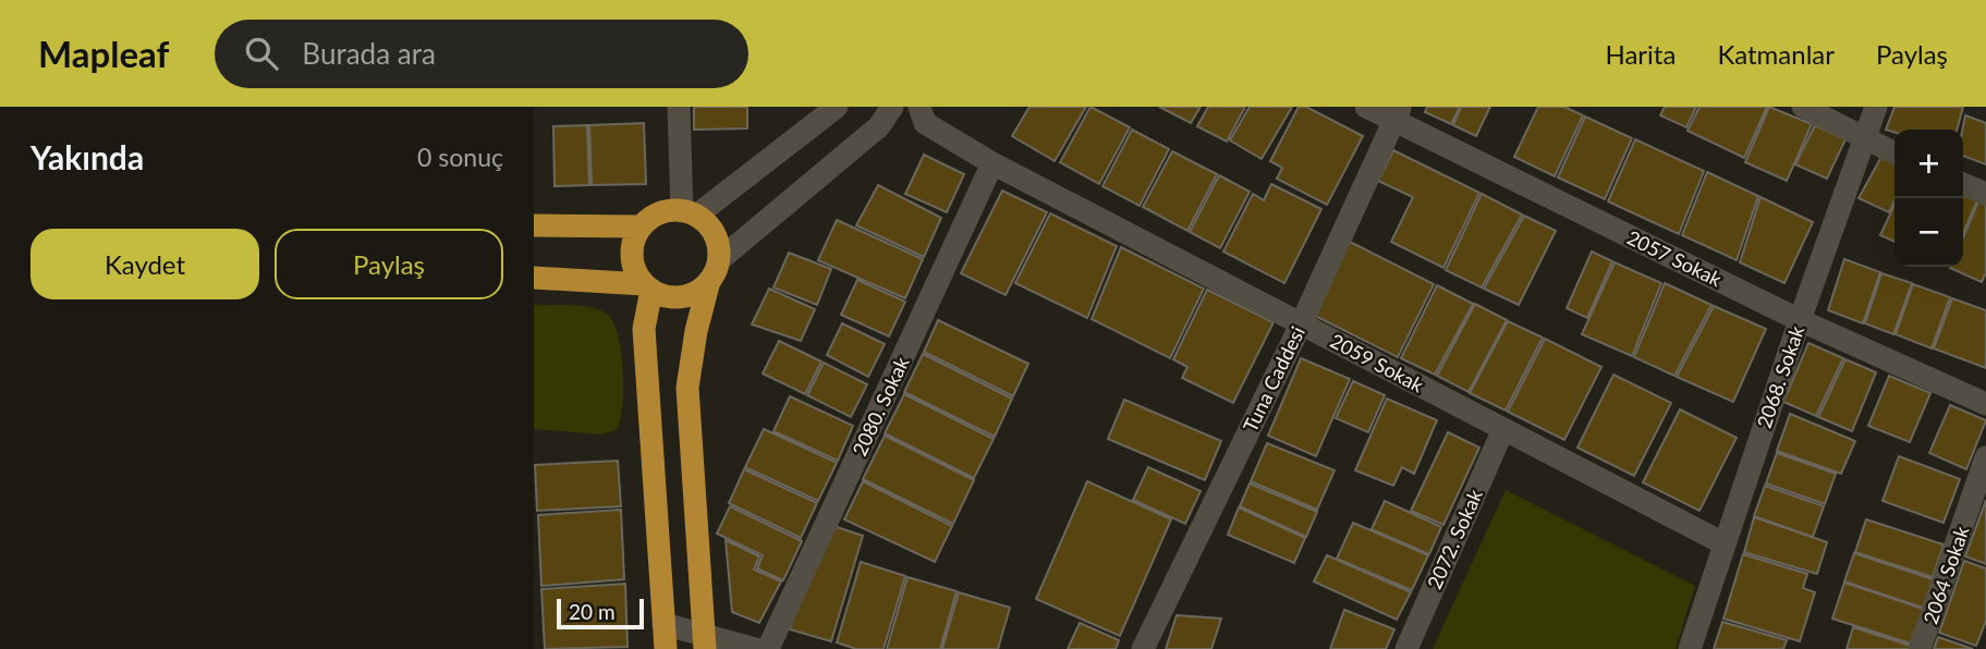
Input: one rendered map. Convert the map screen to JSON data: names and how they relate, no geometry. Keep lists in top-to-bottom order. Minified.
{"streets":{"street":["2057 Sokak","2059 Sokak","2068. Sokak","Tuna Caddesi","2080. Sokak","2072. Sokak","2064 Sokak"]},"crossings":[["2057 Sokak","2068. Sokak"],["2057 Sokak","Tuna Caddesi"],["2059 Sokak","2068. Sokak"],["2059 Sokak","Tuna Caddesi"],["2059 Sokak","2080. Sokak"],["2059 Sokak","2072. Sokak"]],"scale_bar":"20 m","page":{"header":"Mapleaf","search":"Burada ara","nav":["Harita","Katmanlar","Paylaş"],"heading":["Yakında","0 sonuç"],"map_buttons":["+","−"],"buttons":["Kaydet","Paylaş"],"scale":"20 m"}}
